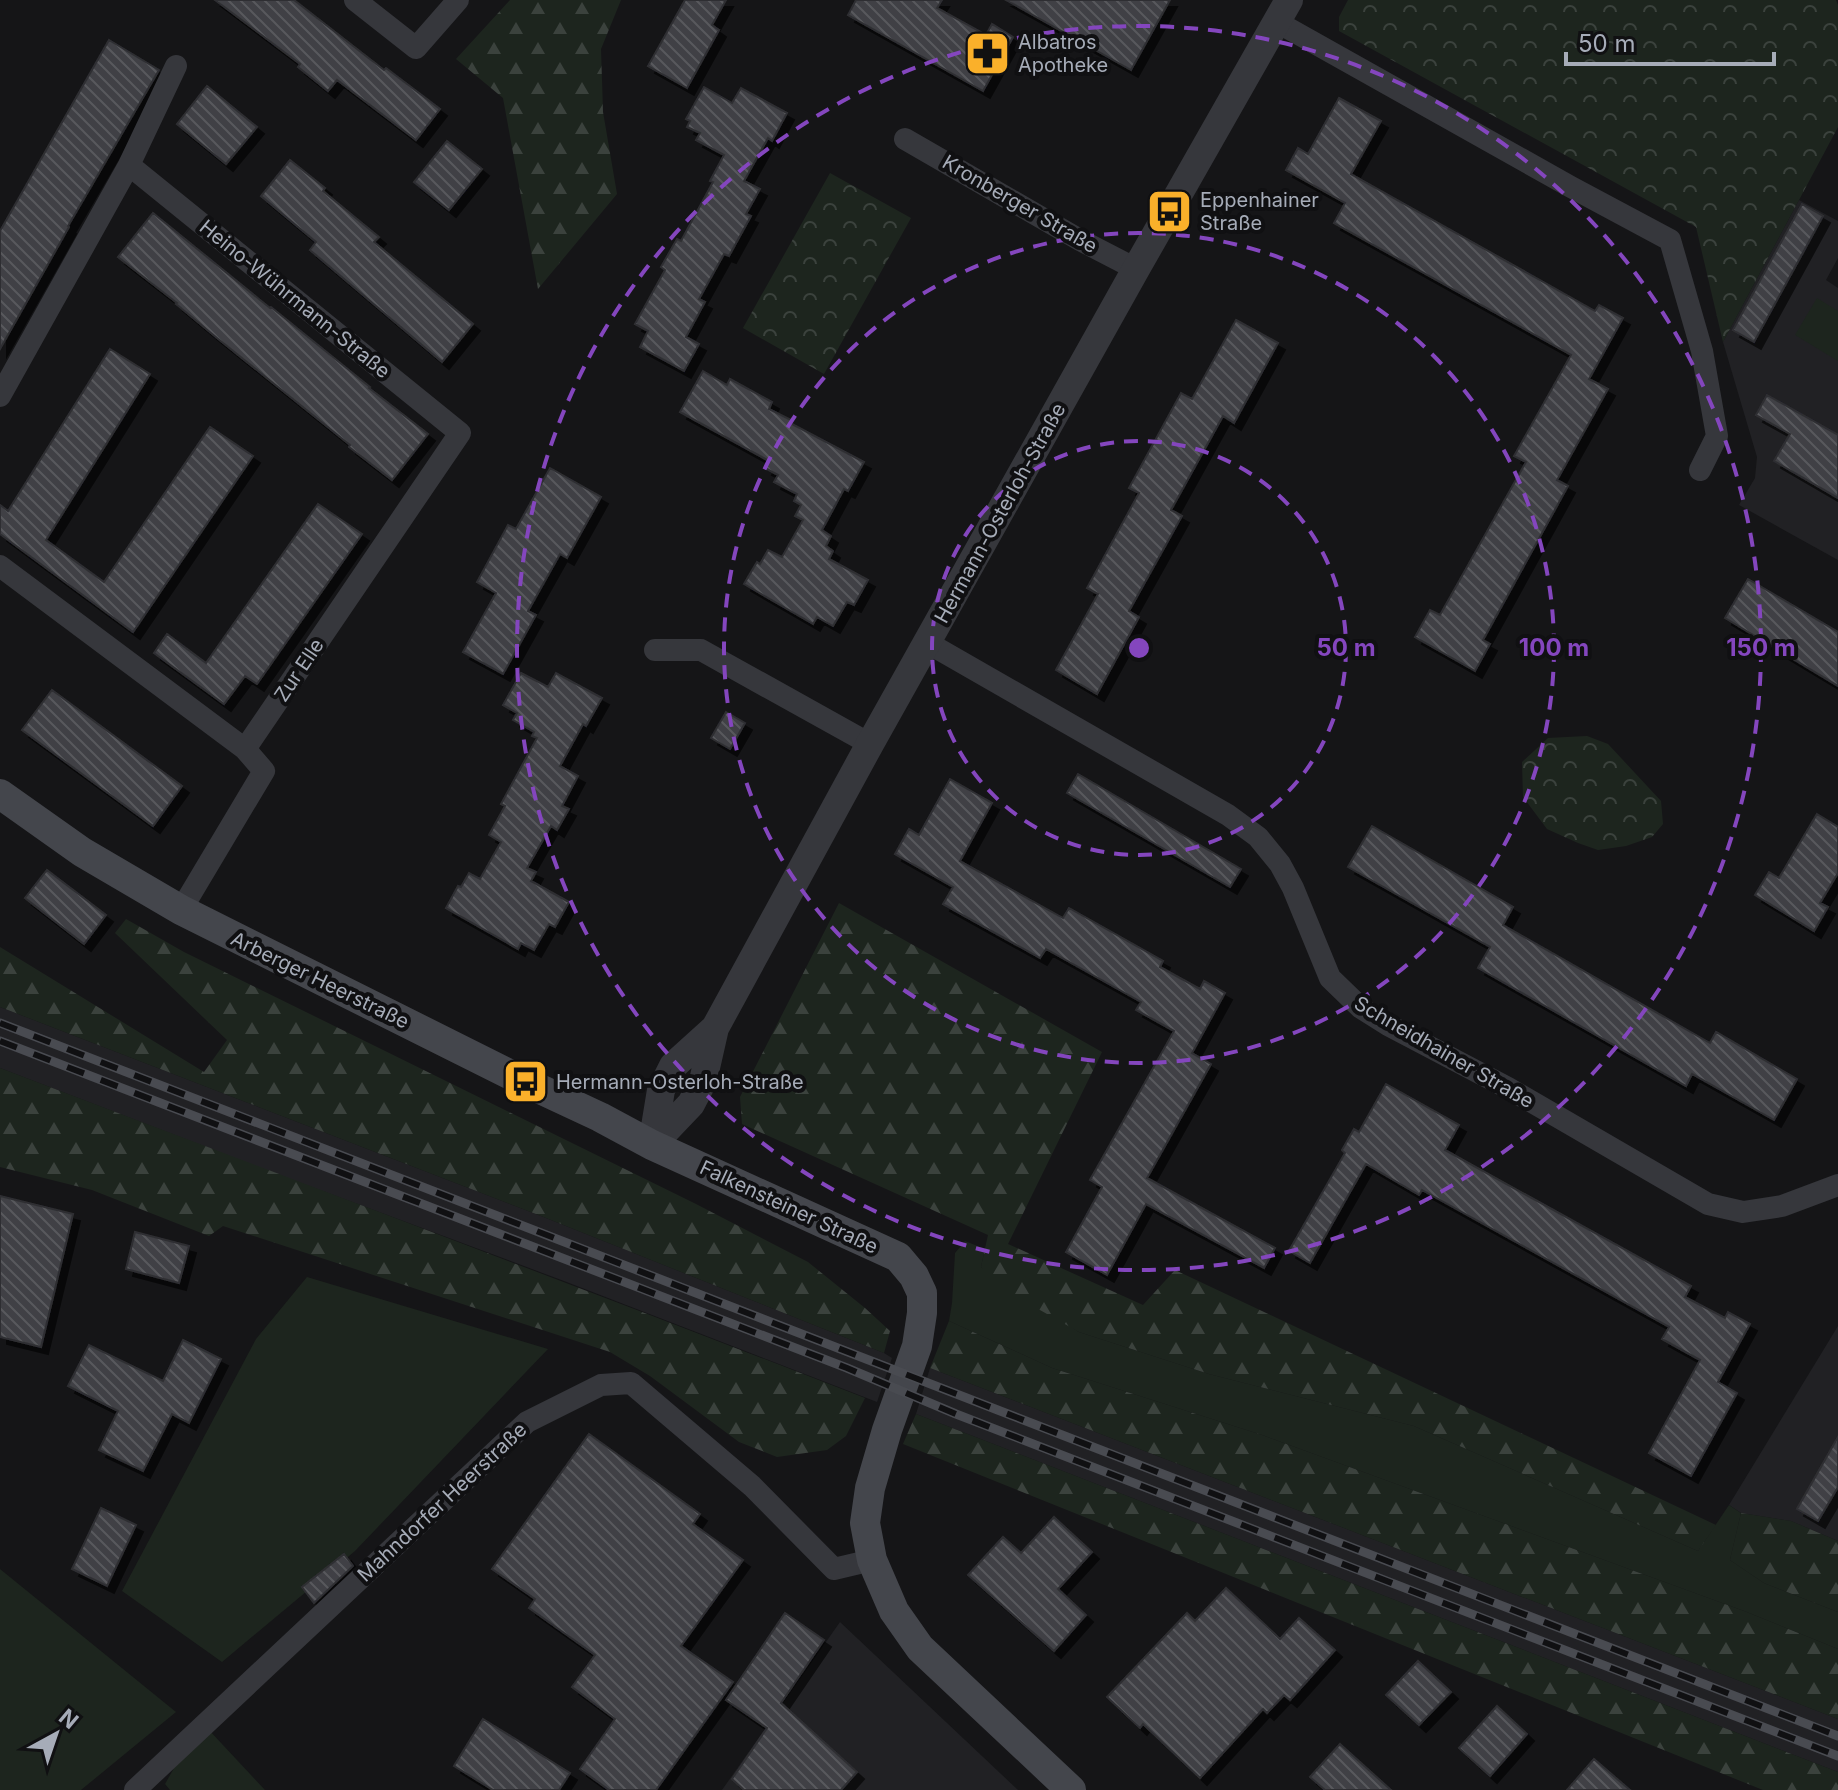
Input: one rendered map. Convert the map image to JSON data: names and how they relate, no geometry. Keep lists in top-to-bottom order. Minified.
{"streets":{"main road":["Arberger Heerstraße","Falkensteiner Straße"],"street":["Kronberger Straße","Heino-Wührmann-Straße","Hermann-Osterloh-Straße","Zur Elle","Schneidhainer Straße","Mahndorfer Heerstraße"]},"crossings":[["Kronberger Straße","Hermann-Osterloh-Straße"],["Heino-Wührmann-Straße","Zur Elle"],["Hermann-Osterloh-Straße","Arberger Heerstraße"],["Hermann-Osterloh-Straße","Schneidhainer Straße"],["Hermann-Osterloh-Straße","Falkensteiner Straße"],["Arberger Heerstraße","Falkensteiner Straße"],["Falkensteiner Straße","Mahndorfer Heerstraße"]],"places":{"pharmacy":["Albatros Apotheke"],"bus stop":["Eppenhainer Straße","Hermann-Osterloh-Straße"]},"scale_bar":"50 m","north":"top right","rings":["50 m","100 m","150 m"]}
